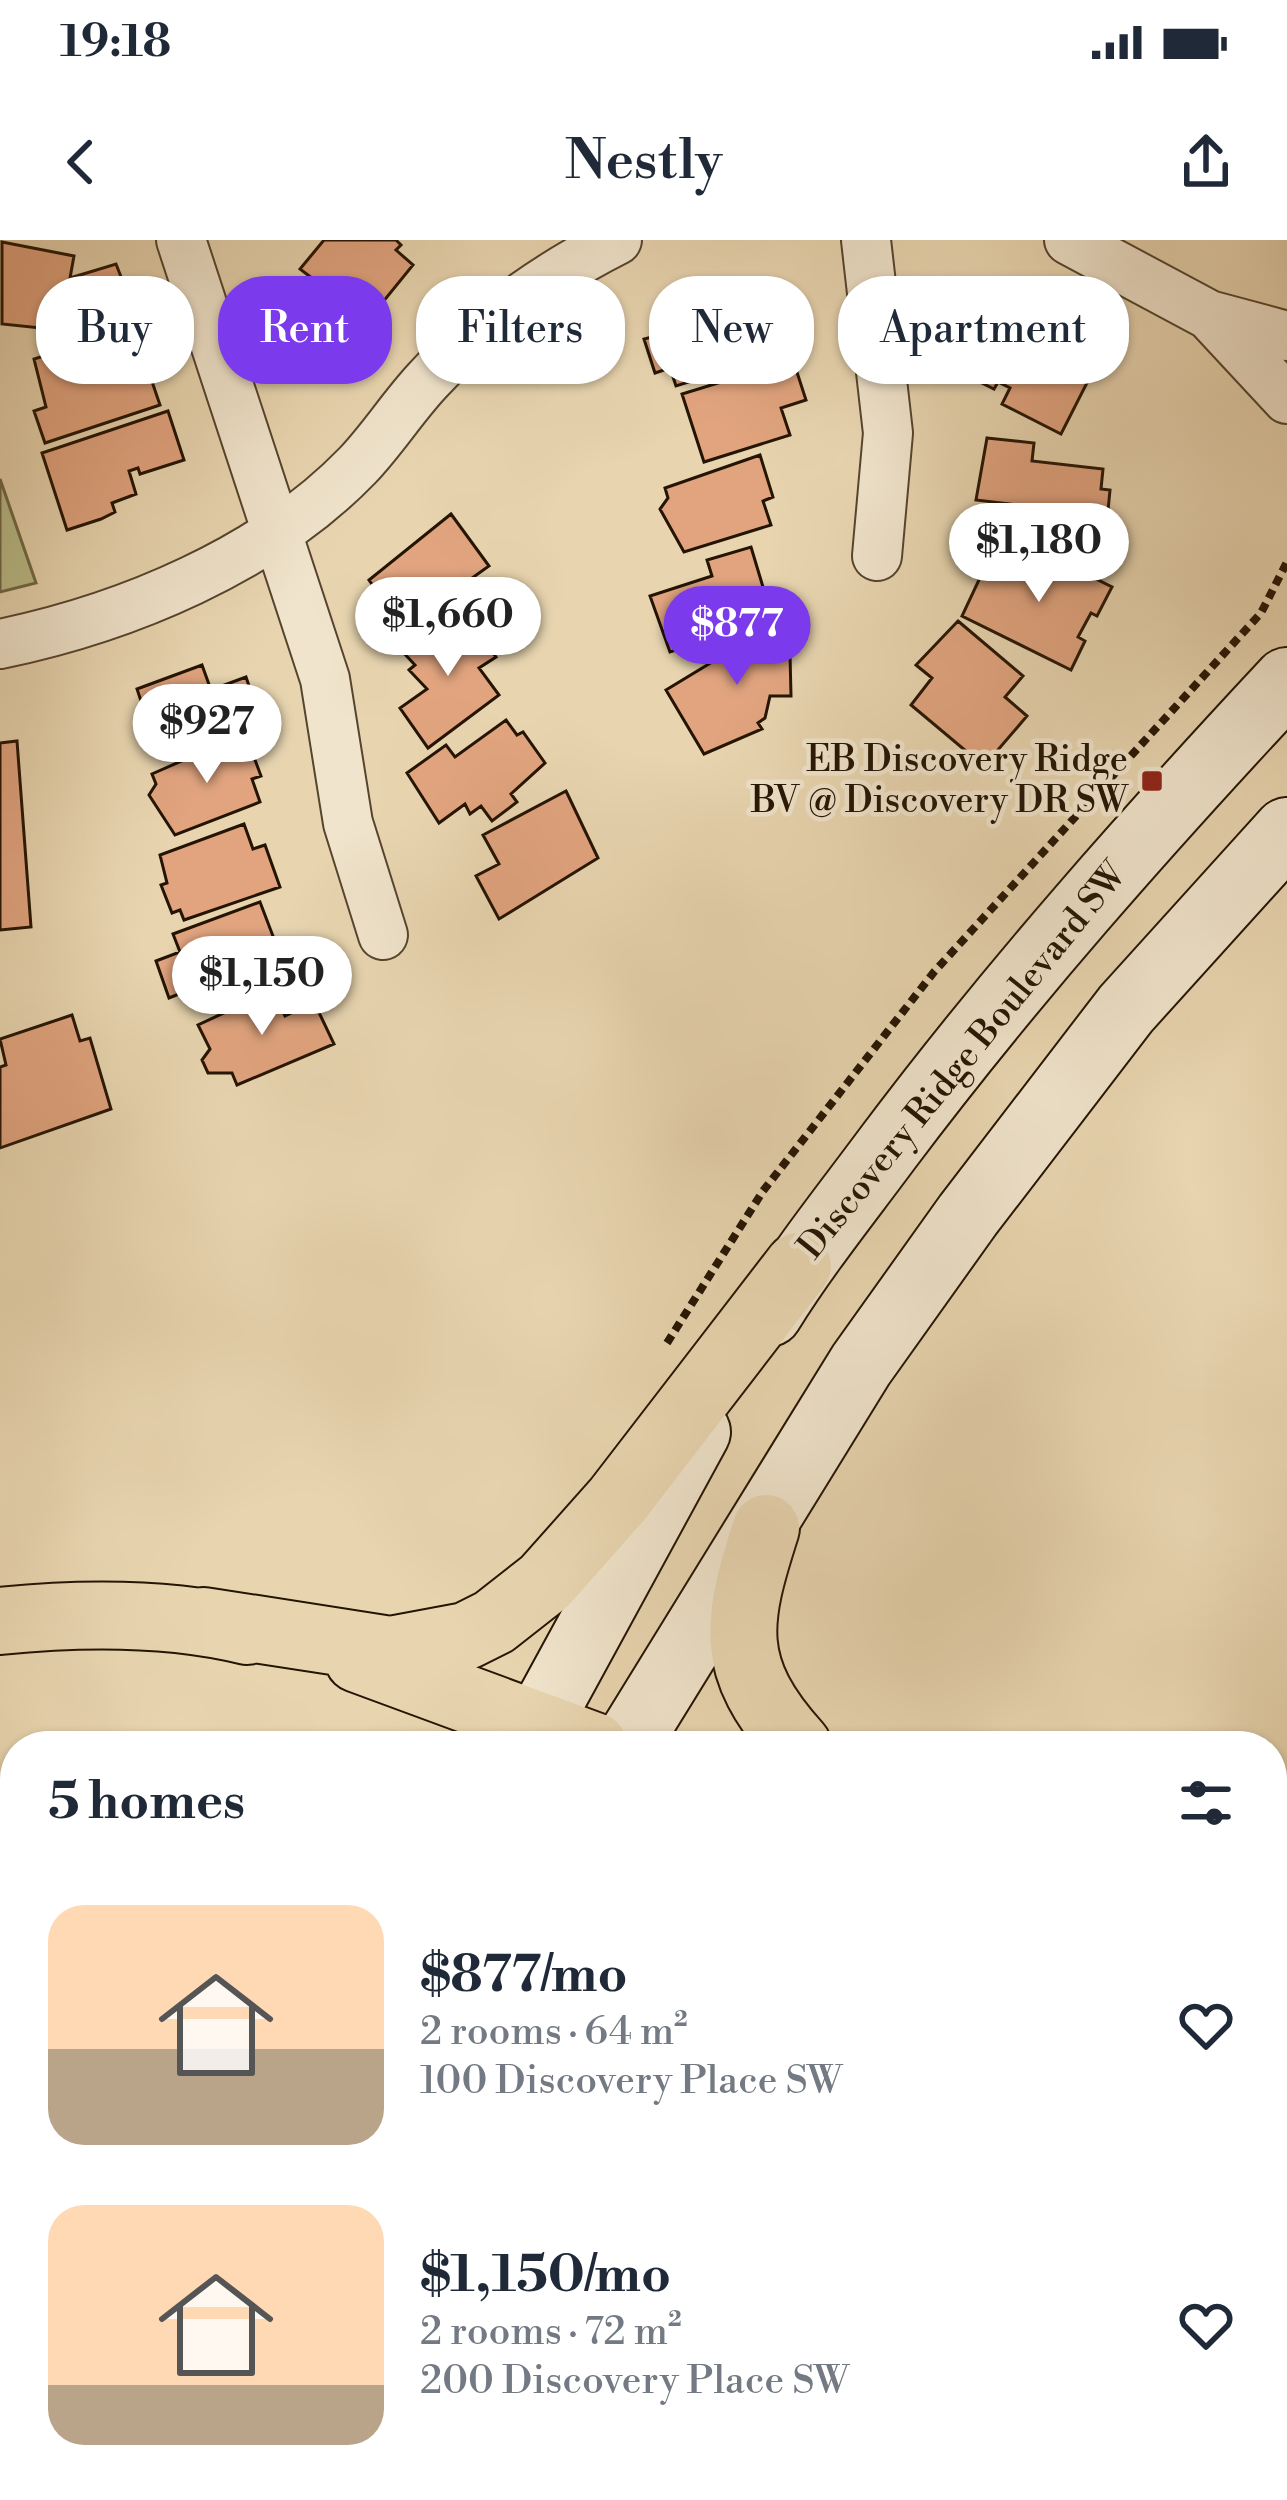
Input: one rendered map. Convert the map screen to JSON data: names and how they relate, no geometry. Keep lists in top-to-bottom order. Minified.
{"streets":{"street":["Discovery Ridge Boulevard SW"]},"places":{"transit":["EB Discovery Ridge BV @ Discovery DR SW"]},"page":{"status":"19:18","header":"Nestly","chip":["Buy","Rent","Filters","New","Apartment"],"price":["$1,180","$1,660","$877","$927","$1,150"],"heading":"5 homes","list":[{"name":"$877/mo","note":"2 rooms · 64 m² · 100 Discovery Place SW"},{"name":"$1,150/mo","note":"2 rooms · 72 m² · 200 Discovery Place SW"}]}}
